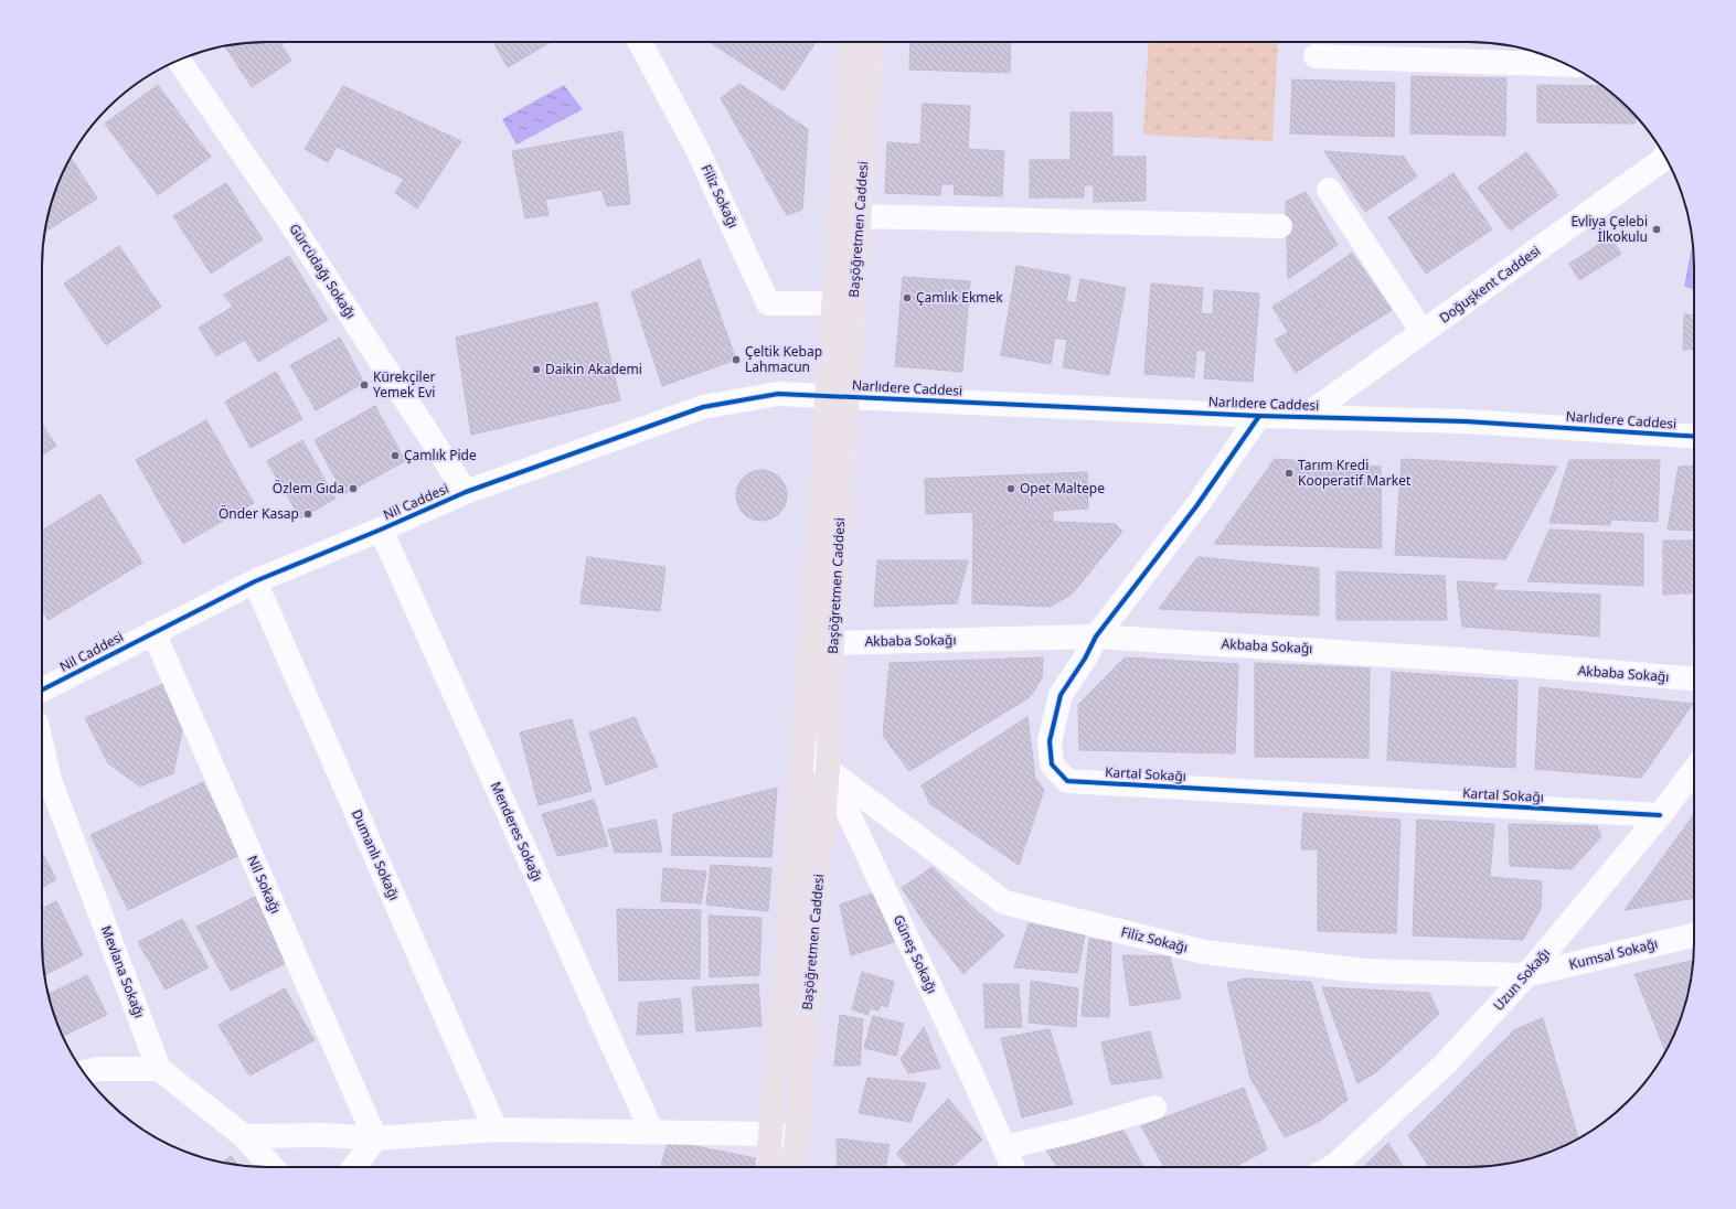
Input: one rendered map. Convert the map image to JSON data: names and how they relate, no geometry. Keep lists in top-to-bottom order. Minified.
{"streets":{"main road":["Başöğretmen Caddesi"],"street":["Filiz Sokağı","Gürcüdağı Sokağı","Doğuşkent Caddesi","Narlıdere Caddesi","Nil Caddesi","Akbaba Sokağı","Kartal Sokağı","Menderes Sokağı","Dumanlı Sokağı","Nil Sokağı","Güneş Sokağı","Kumsal Sokağı","Mevlana Sokağı","Uzun Sokağı"]},"crossings":[["Filiz Sokağı","Başöğretmen Caddesi"],["Filiz Sokağı","Güneş Sokağı"],["Filiz Sokağı","Kumsal Sokağı"],["Filiz Sokağı","Uzun Sokağı"],["Başöğretmen Caddesi","Narlıdere Caddesi"],["Başöğretmen Caddesi","Nil Caddesi"],["Başöğretmen Caddesi","Akbaba Sokağı"],["Başöğretmen Caddesi","Güneş Sokağı"],["Gürcüdağı Sokağı","Nil Caddesi"],["Doğuşkent Caddesi","Narlıdere Caddesi"],["Narlıdere Caddesi","Nil Caddesi"],["Narlıdere Caddesi","Kartal Sokağı"],["Nil Caddesi","Menderes Sokağı"],["Nil Caddesi","Dumanlı Sokağı"],["Nil Caddesi","Nil Sokağı"],["Akbaba Sokağı","Kartal Sokağı"],["Kartal Sokağı","Uzun Sokağı"],["Kumsal Sokağı","Uzun Sokağı"]],"places":["Evliya Çelebi İlkokulu","Çamlık Ekmek","Çeltik Kebap Lahmacun","Daikin Akademi","Kürekçiler Yemek Evi","Çamlık Pide","Tarım Kredi Kooperatif Market","Özlem Gıda","Opet Maltepe","Önder Kasap"]}
